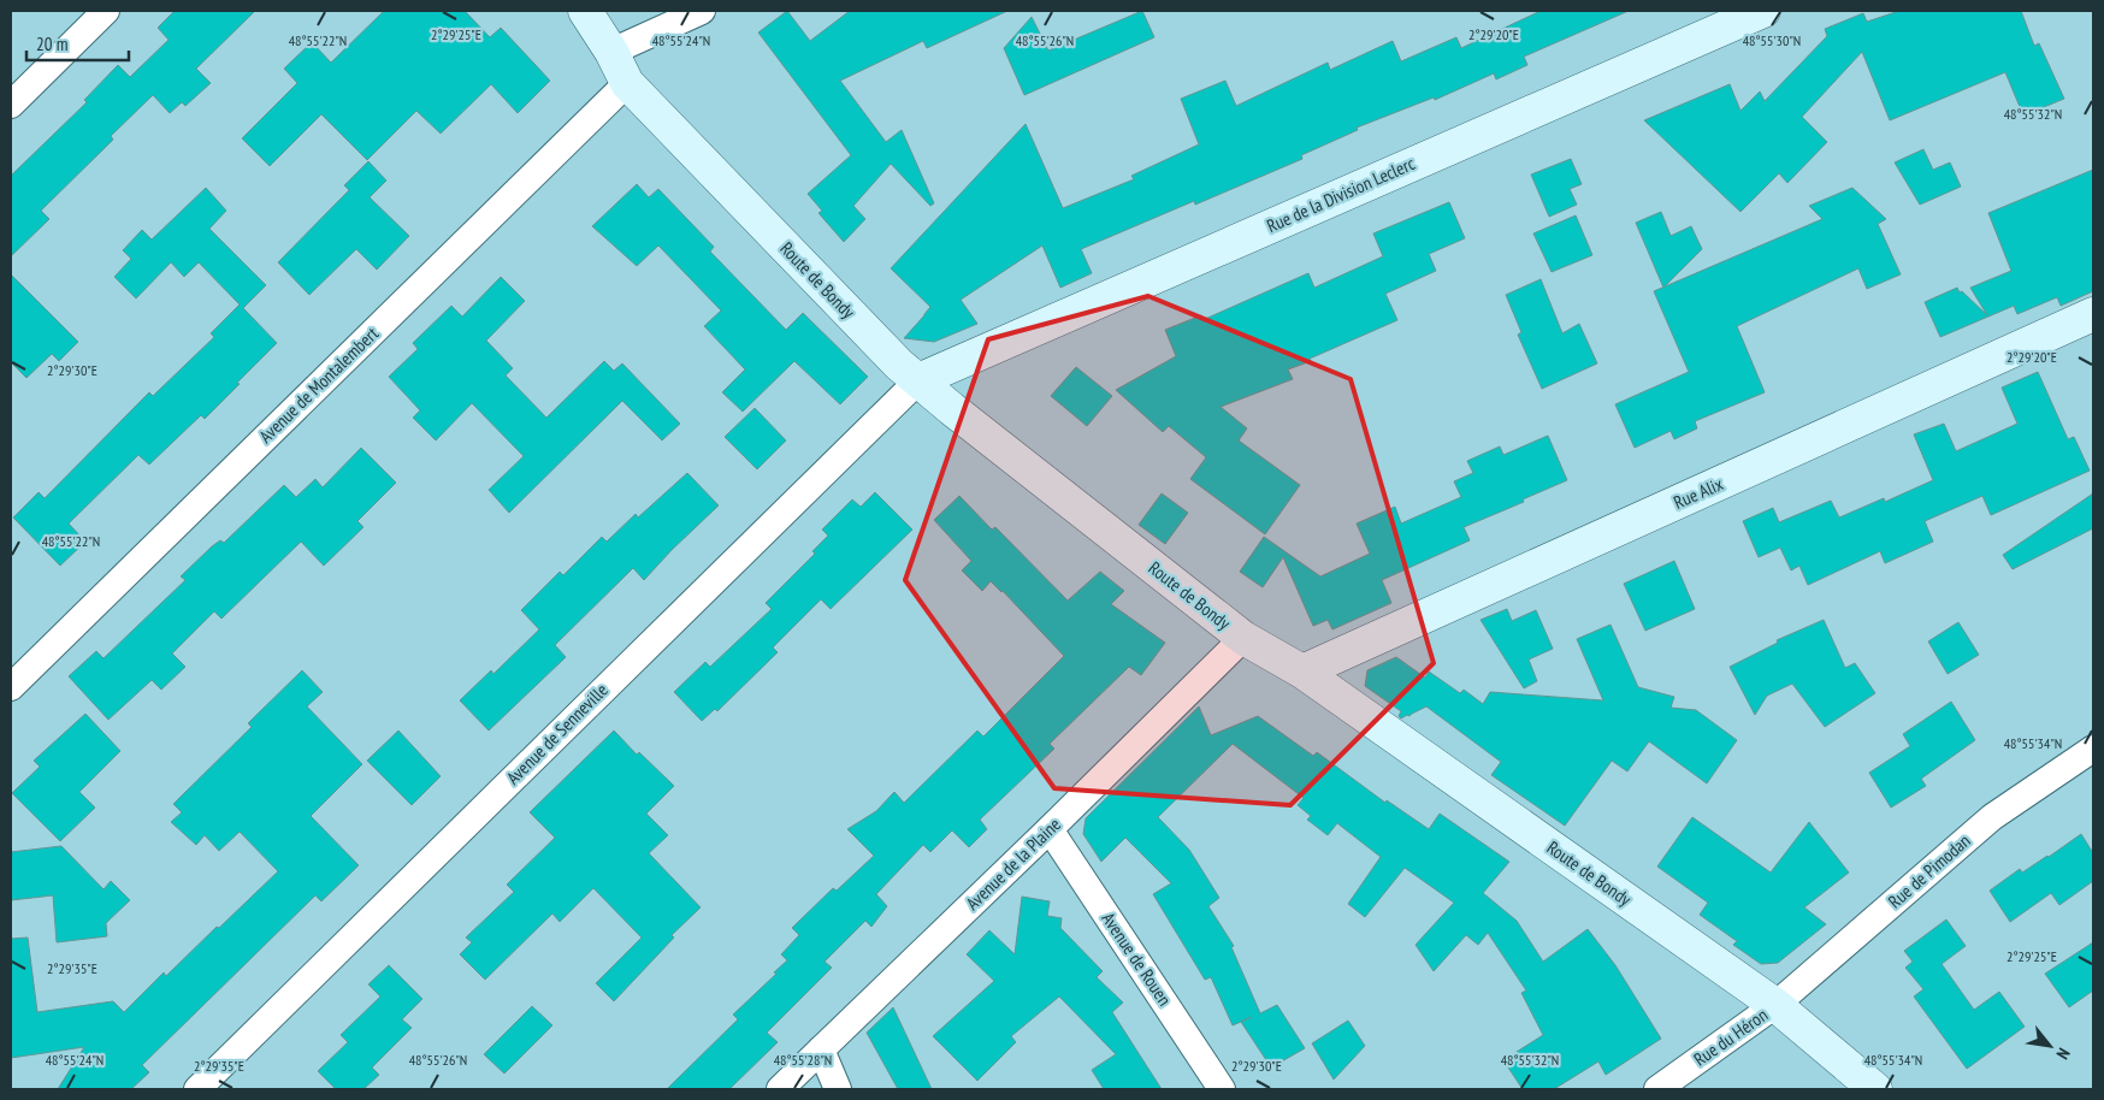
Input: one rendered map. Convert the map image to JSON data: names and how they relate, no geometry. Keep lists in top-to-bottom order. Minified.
{"streets":{"street":["Rue de la Division Leclerc","Route de Bondy","Avenue de Montalembert","Rue Alix","Avenue de Senneville","Avenue de la Plaine","Rue de Pimodan","Avenue de Rouen","Rue du Héron"]},"crossings":[["Rue de la Division Leclerc","Route de Bondy"],["Rue de la Division Leclerc","Avenue de Senneville"],["Route de Bondy","Avenue de Montalembert"],["Route de Bondy","Rue Alix"],["Route de Bondy","Avenue de Senneville"],["Route de Bondy","Avenue de la Plaine"],["Route de Bondy","Rue de Pimodan"],["Route de Bondy","Rue du Héron"],["Avenue de la Plaine","Avenue de Rouen"],["Rue de Pimodan","Rue du Héron"]],"scale_bar":"20 m","north":"bottom right","coordinates":["2°29'25\"E","2°29'20\"E","48°55'22\"N","48°55'24\"N","48°55'26\"N","48°55'30\"N","48°55'32\"N","2°29'30\"E","48°55'34\"N","2°29'35\"E","48°55'28\"N"]}
